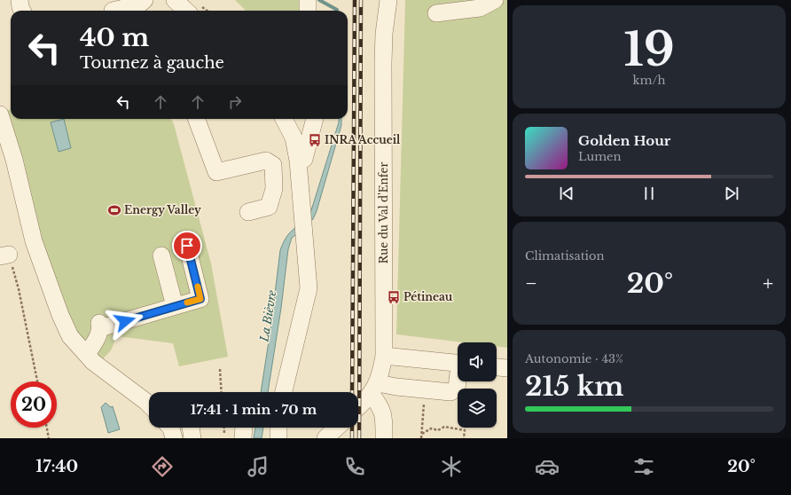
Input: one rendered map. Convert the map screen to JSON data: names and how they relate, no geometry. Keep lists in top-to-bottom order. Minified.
{"streets":{"street":["Rue du Val d'Enfer"]},"water":["La Bièvre"],"places":{"bus stop":["INRA Accueil","Pétineau"],"sports":["Energy Valley"]},"page":{"tile":[["19","km/h"],"Climatisation",["Autonomie · 43%","215 km"]],"turn":["40 m","Tournez à gauche"],"song":["Golden Hour","Lumen"],"heat":["−","20°","+"],"limit":"20","trip":"17:41 · 1 min · 70 m","tabs":["17:40","20°"]}}
